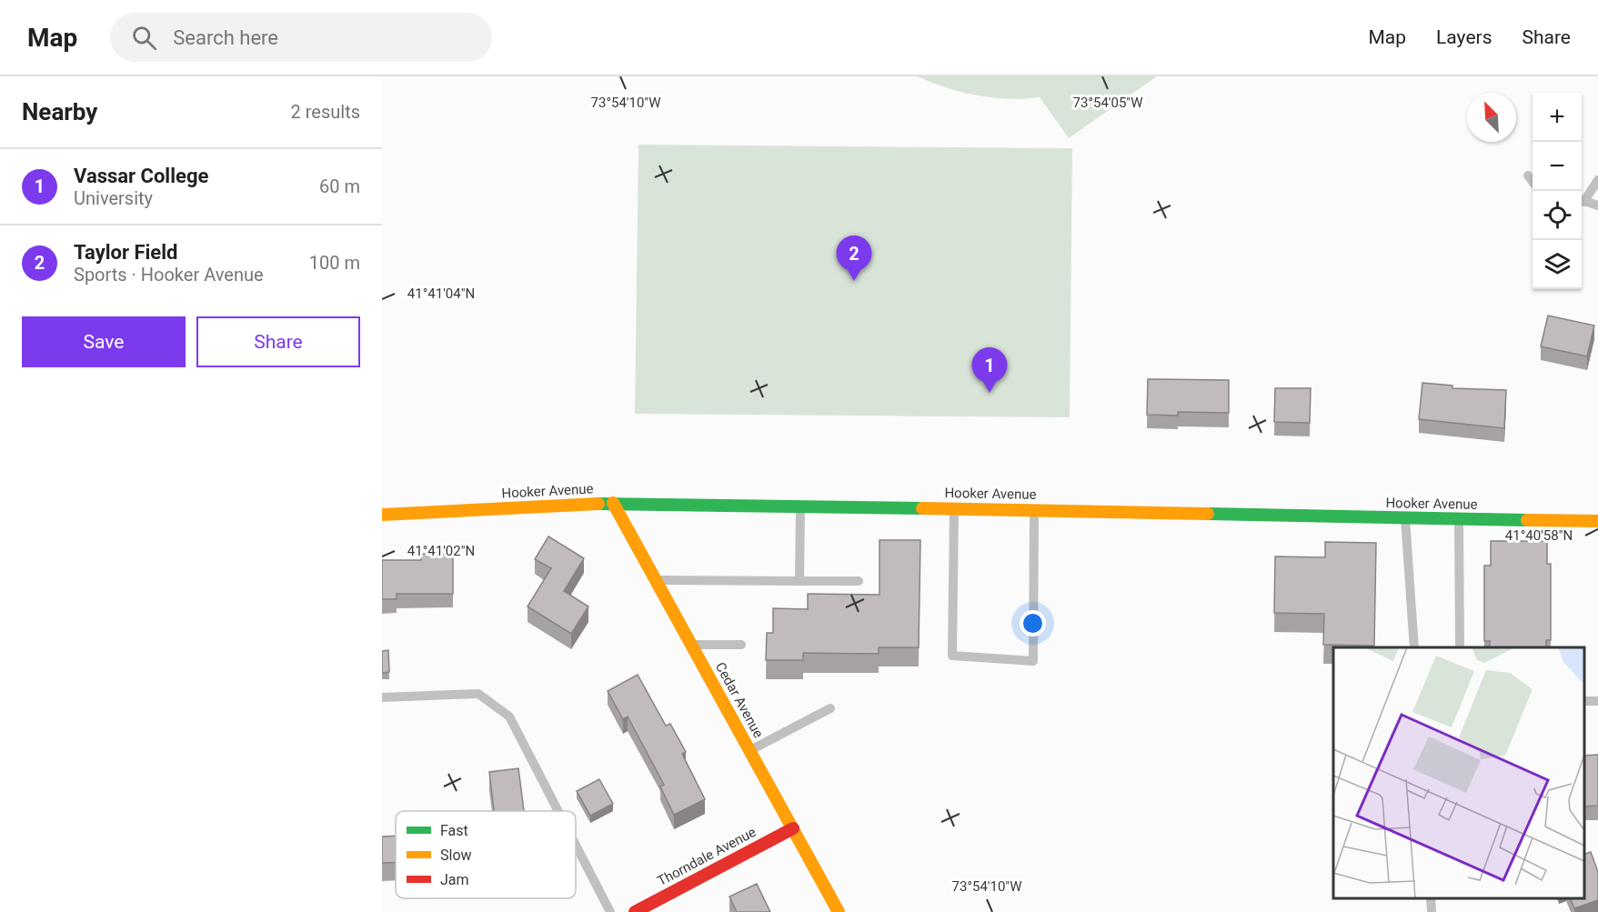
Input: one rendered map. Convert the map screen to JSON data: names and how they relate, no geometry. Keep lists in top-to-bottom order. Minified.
{"streets":{"street":["Hooker Avenue","Cedar Avenue","Thorndale Avenue"]},"crossings":[["Hooker Avenue","Cedar Avenue"],["Cedar Avenue","Thorndale Avenue"]],"legend":["Fast","Slow","Jam"],"north":"top left","page":{"header":"Map","search":"Search here","nav":["Map","Layers","Share"],"heading":["Nearby","2 results"],"map_buttons":["+","−"],"list":[{"mark":"1","name":"Vassar College","note":"University","value":"60 m"},{"mark":"2","name":"Taylor Field","note":"Sports · Hooker Avenue","value":"100 m"}],"pins":["2","1"],"buttons":["Save","Share"]},"coordinates":["73°54'10\"W","73°54'05\"W","41°41'04\"N","41°40'58\"N","41°41'02\"N"]}
